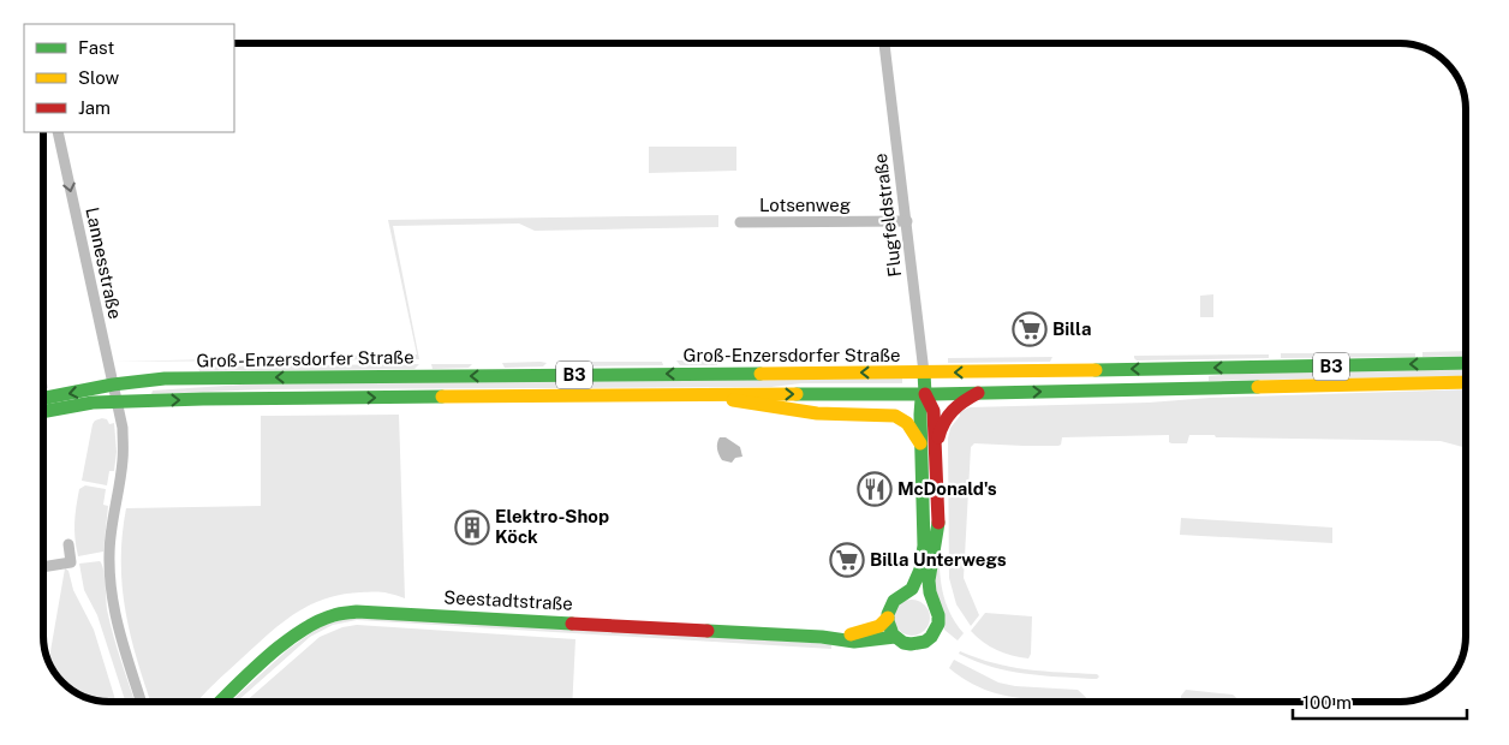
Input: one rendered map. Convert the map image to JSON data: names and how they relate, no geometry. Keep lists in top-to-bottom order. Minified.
{"streets":{"main road":["Flugfeldstraße","Groß-Enzersdorfer Straße","B3","Seestadtstraße"],"street":["Lotsenweg","Lannesstraße"]},"crossings":[["Lotsenweg","Flugfeldstraße"],["Flugfeldstraße","Groß-Enzersdorfer Straße"],["Flugfeldstraße","B3"],["Flugfeldstraße","Seestadtstraße"],["Lannesstraße","Groß-Enzersdorfer Straße"],["Lannesstraße","B3"],["Groß-Enzersdorfer Straße","B3"],["B3","Seestadtstraße"]],"one_way":["Lannesstraße"],"places":{"supermarket":["Billa","Billa Unterwegs"],"restaurant":["McDonald's"],"building":["Elektro-Shop Köck"]},"legend":["Fast","Slow","Jam"],"scale_bar":"100 m"}
